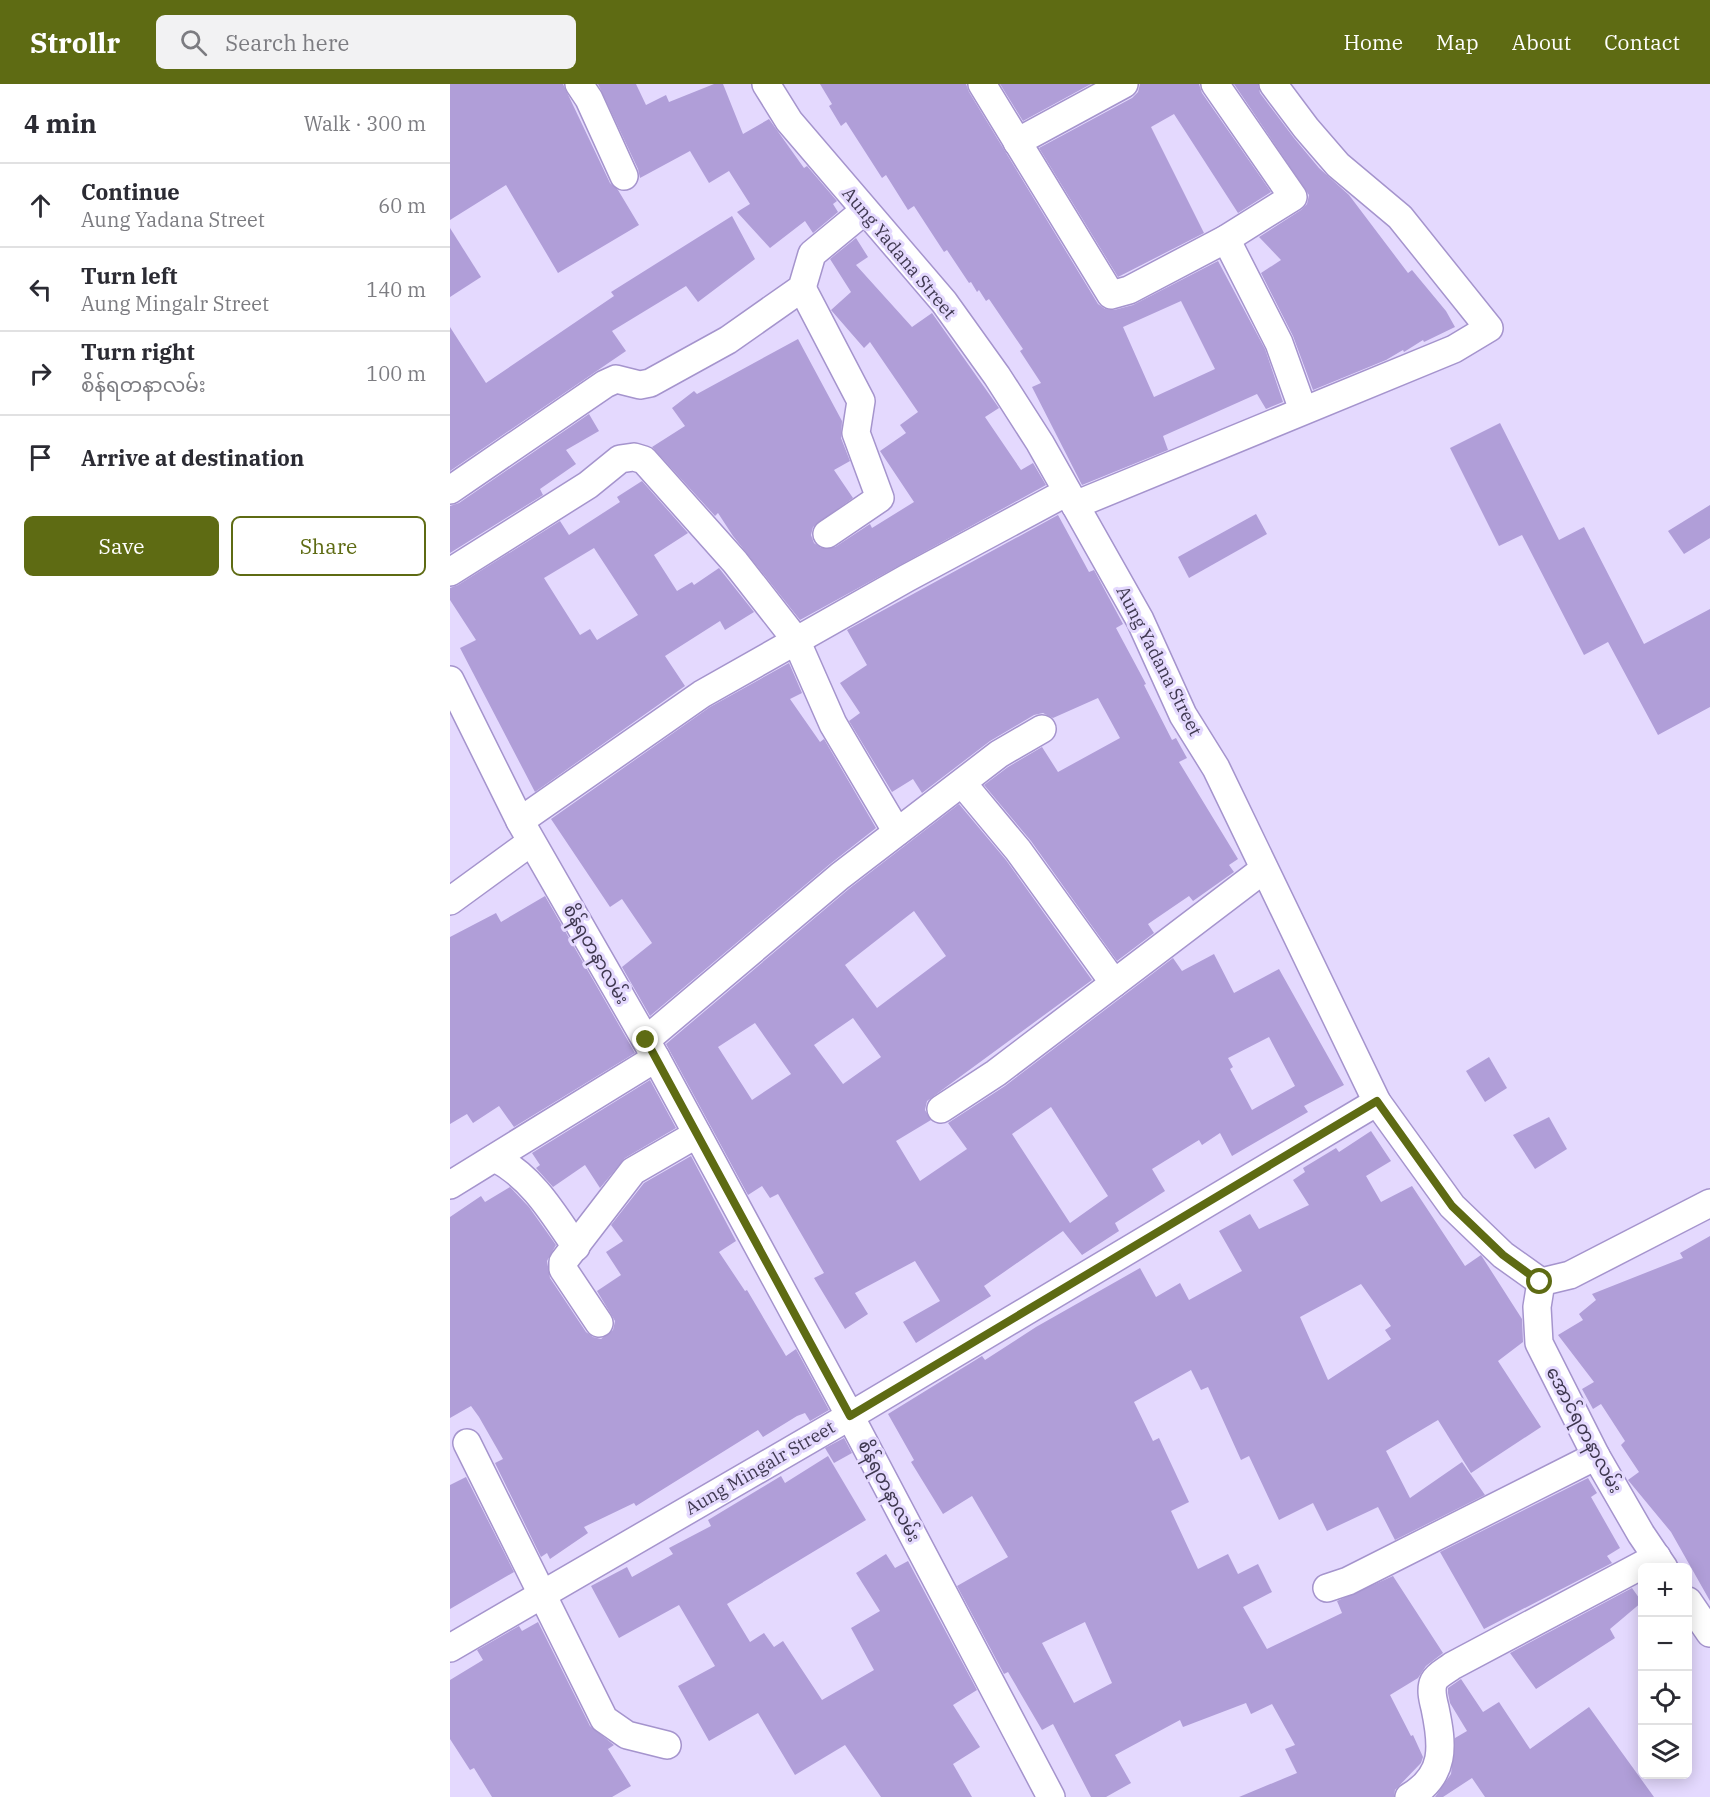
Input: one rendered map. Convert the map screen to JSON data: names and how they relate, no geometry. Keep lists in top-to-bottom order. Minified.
{"streets":{"street":["Aung Yadana Street","စိန်ရတနာလမ်း","အောင်ရတနာလမ်း","Aung Mingalr Street"]},"crossings":[["Aung Yadana Street","အောင်ရတနာလမ်း"],["Aung Yadana Street","Aung Mingalr Street"],["စိန်ရတနာလမ်း","Aung Mingalr Street"]],"page":{"header":"Strollr","search":"Search here","nav":["Home","Map","About","Contact"],"heading":["4 min","Walk · 300 m"],"list":[["Continue","Aung Yadana Street","60 m"],["Turn left","Aung Mingalr Street","140 m"],["Turn right","စိန်ရတနာလမ်း","100 m"],"Arrive at destination"],"buttons":["Save","Share"],"map_buttons":["+","−"]}}
